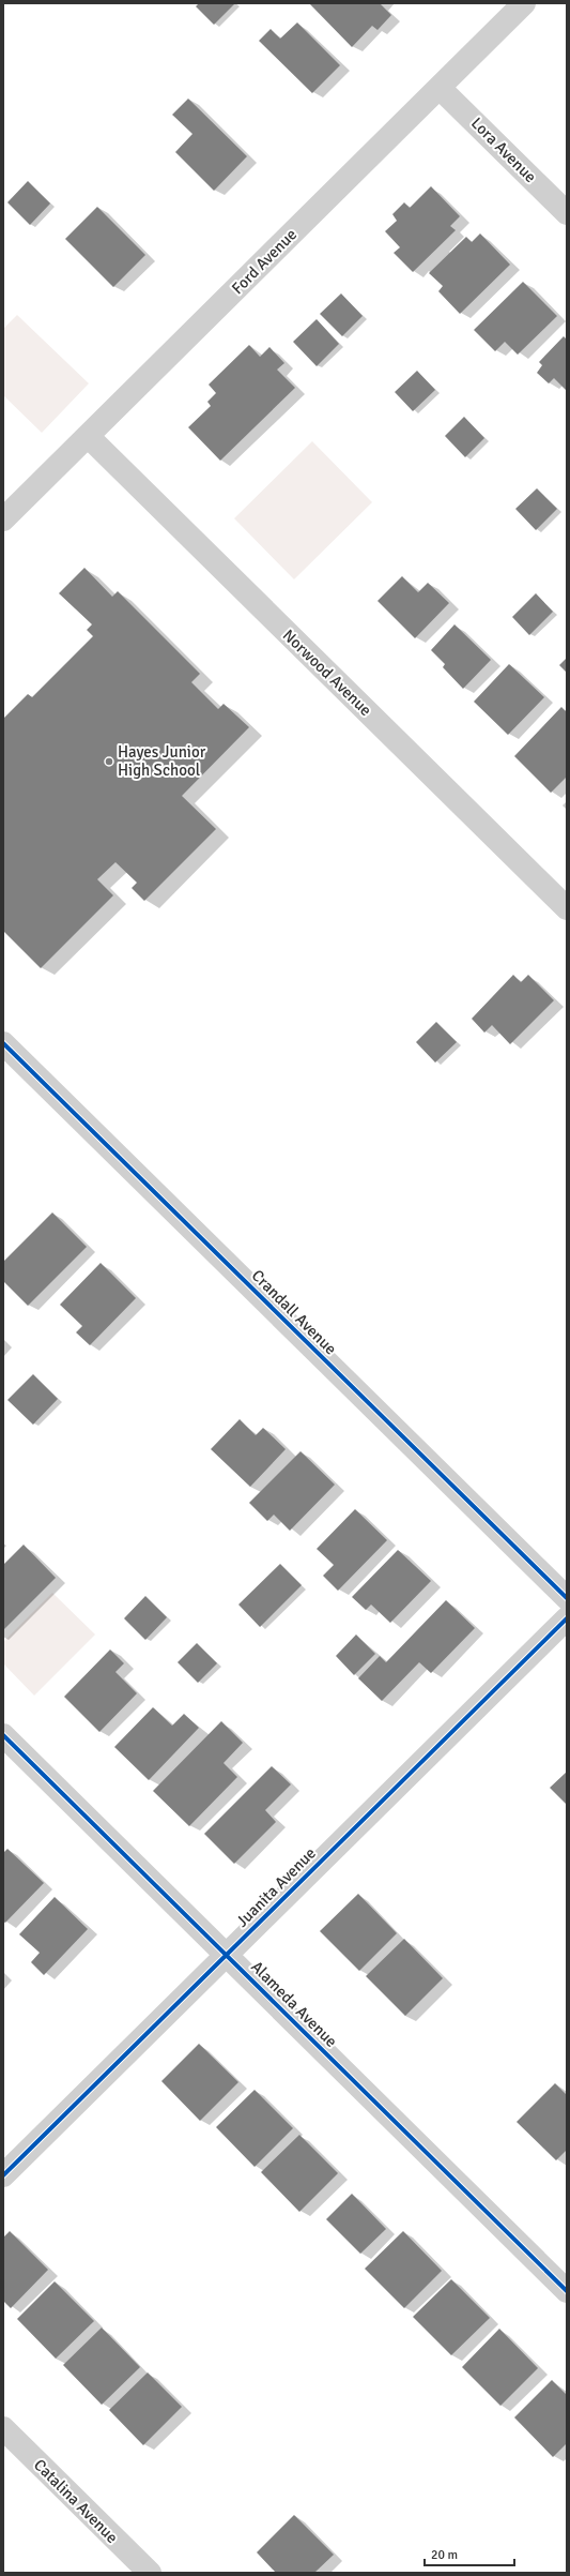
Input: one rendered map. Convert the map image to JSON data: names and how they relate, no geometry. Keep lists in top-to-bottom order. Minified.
{"streets":{"street":["Lora Avenue","Ford Avenue","Norwood Avenue","Crandall Avenue","Juanita Avenue","Alameda Avenue","Catalina Avenue"]},"crossings":[["Lora Avenue","Ford Avenue"],["Ford Avenue","Norwood Avenue"],["Juanita Avenue","Alameda Avenue"]],"places":["Hayes Junior High School"],"scale_bar":"20 m"}
